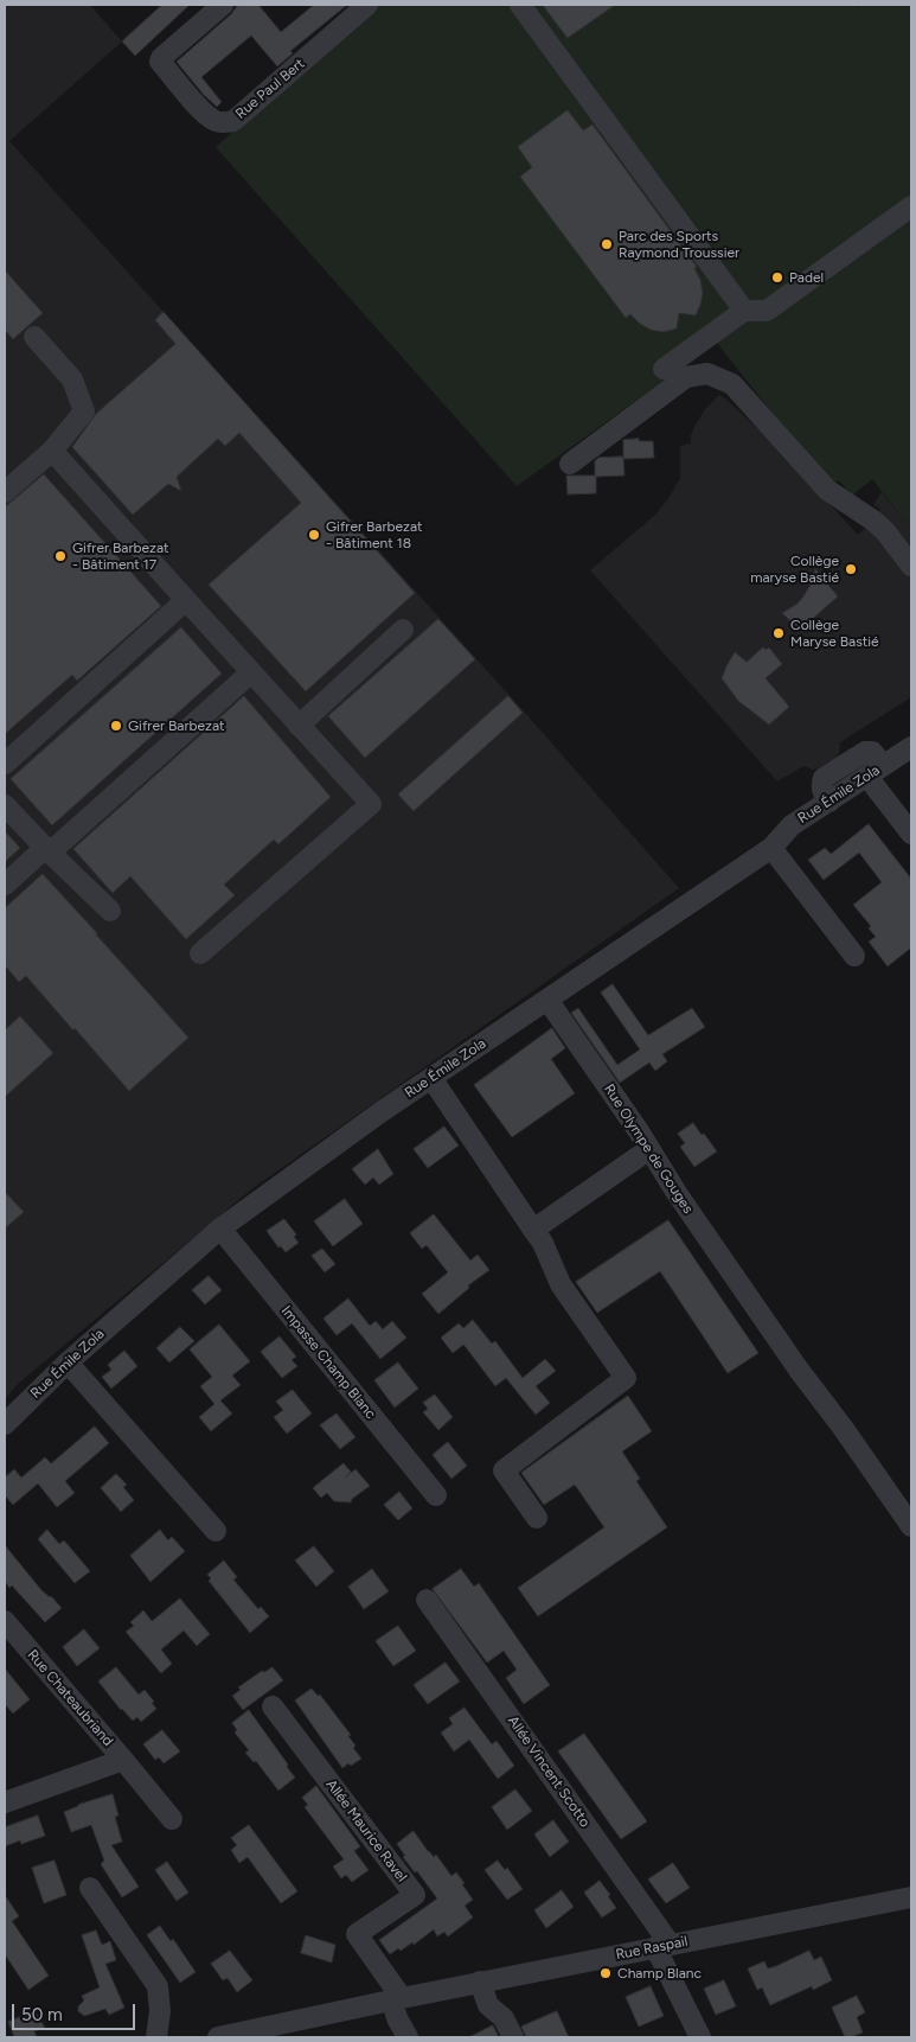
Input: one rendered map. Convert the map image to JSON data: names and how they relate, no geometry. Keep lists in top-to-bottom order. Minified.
{"streets":{"street":["Rue Paul Bert","Rue Émile Zola","Rue Olympe de Gouges","Impasse Champ Blanc","Rue Chateaubriand","Allée Vincent Scotto","Allée Maurice Ravel","Rue Raspail"]},"crossings":[["Rue Émile Zola","Rue Olympe de Gouges"],["Rue Émile Zola","Impasse Champ Blanc"],["Allée Vincent Scotto","Rue Raspail"],["Allée Maurice Ravel","Rue Raspail"]],"places":["Parc des Sports Raymond Troussier","Padel","Gifrer Barbezat - Bâtiment 18","Gifrer Barbezat - Bâtiment 17","Collège maryse Bastié","Collège Maryse Bastié","Gifrer Barbezat","Champ Blanc"],"scale_bar":"50 m"}
